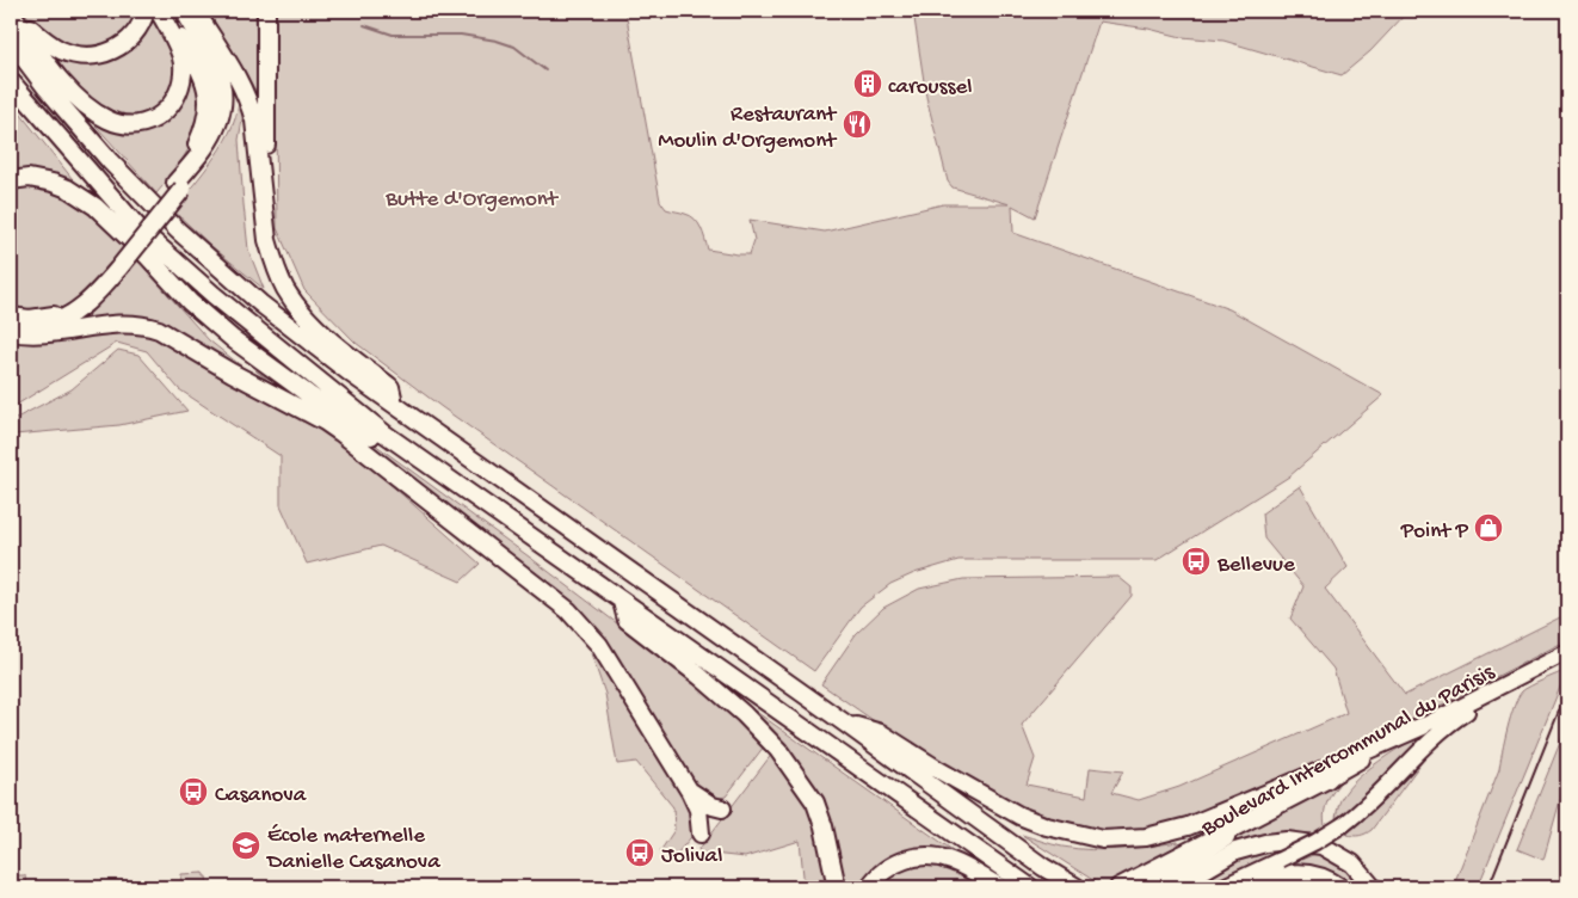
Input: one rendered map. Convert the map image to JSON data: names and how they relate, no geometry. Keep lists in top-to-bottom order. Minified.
{"streets":{"highway":["Boulevard Intercommunal du Parisis"]},"parks":["Butte d'Orgemont"],"places":{"building":["caroussel"],"restaurant":["Restaurant Moulin d'Orgemont"],"shop":["Point P"],"bus stop":["Bellevue","Casanova","Jolival"],"school or university":["École maternelle Danielle Casanova"]}}
